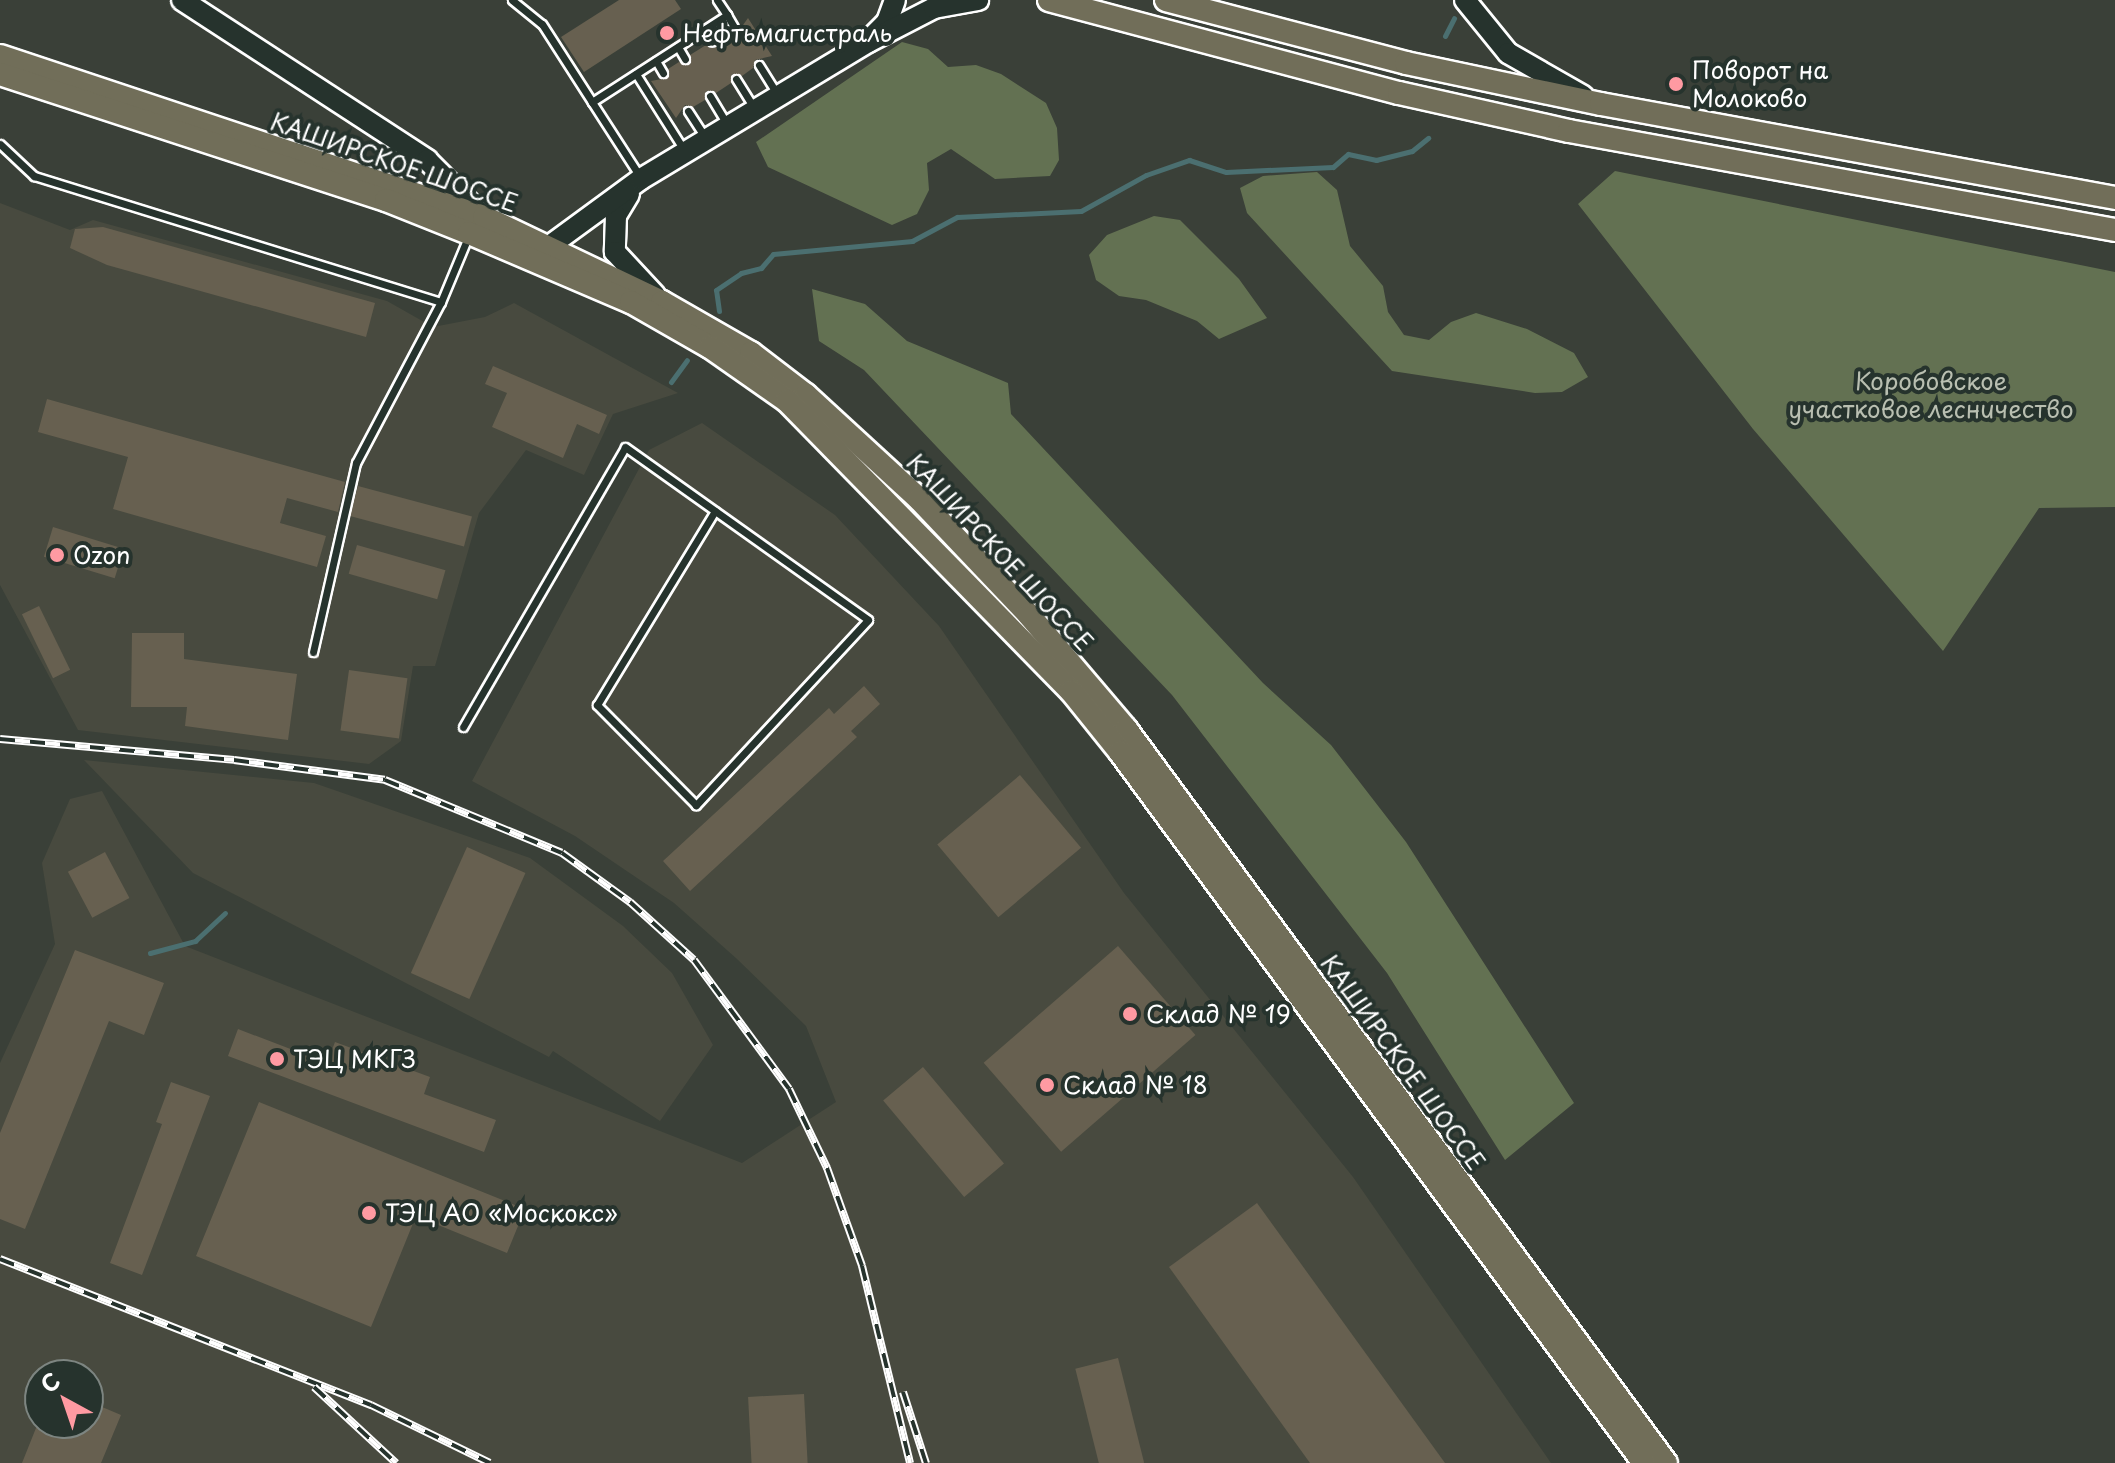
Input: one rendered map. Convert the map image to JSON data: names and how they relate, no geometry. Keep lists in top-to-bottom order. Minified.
{"streets":{"main road":["КАШИРСКОЕ ШОССЕ"]},"parks":["Коробовское участковое лесничество"],"places":["Нефтьмагистраль","Поворот на Молоково","Ozon","Склад № 19","ТЭЦ МКГЗ","Склад № 18","ТЭЦ АО «Москокс»"],"north":"top left"}
